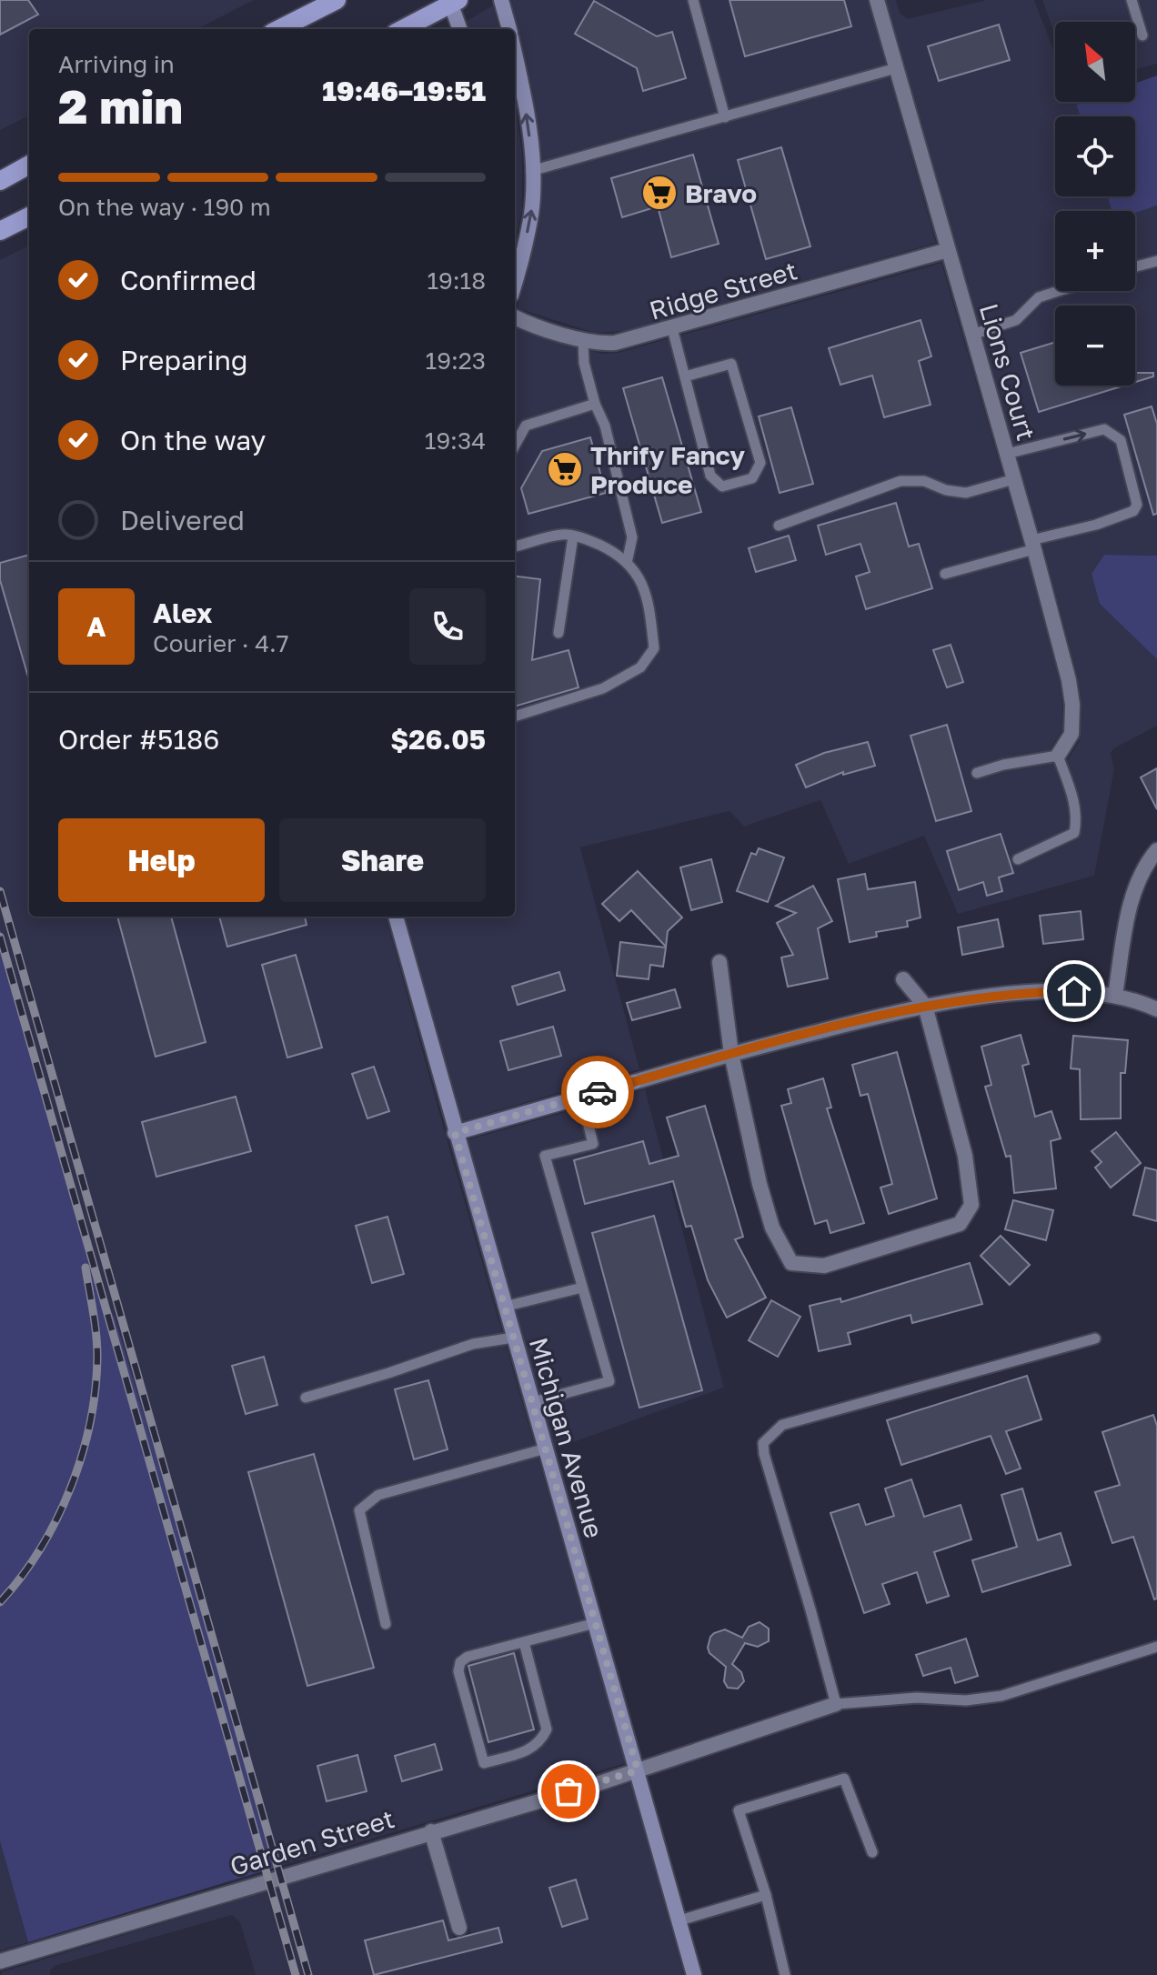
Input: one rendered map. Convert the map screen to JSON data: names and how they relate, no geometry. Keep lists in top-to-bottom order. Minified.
{"streets":{"main road":["Michigan Avenue"],"street":["Ridge Street","Lions Court","Garden Street"]},"crossings":[["Ridge Street","Lions Court"],["Michigan Avenue","Garden Street"]],"places":{"supermarket":["Bravo","Thrify Fancy Produce"]},"north":"top left","page":{"map_buttons":["+","−"],"heading":["2 min","Arriving in","19:46–19:51"],"panel":["Alex","Courier · 4.7","Order #5186","$26.05"],"bar":"On the way · 190 m","list":[["Confirmed","19:18"],["Preparing","19:23"],["On the way","19:34"],"Delivered"],"round":"A","buttons":["Help","Share"]}}
